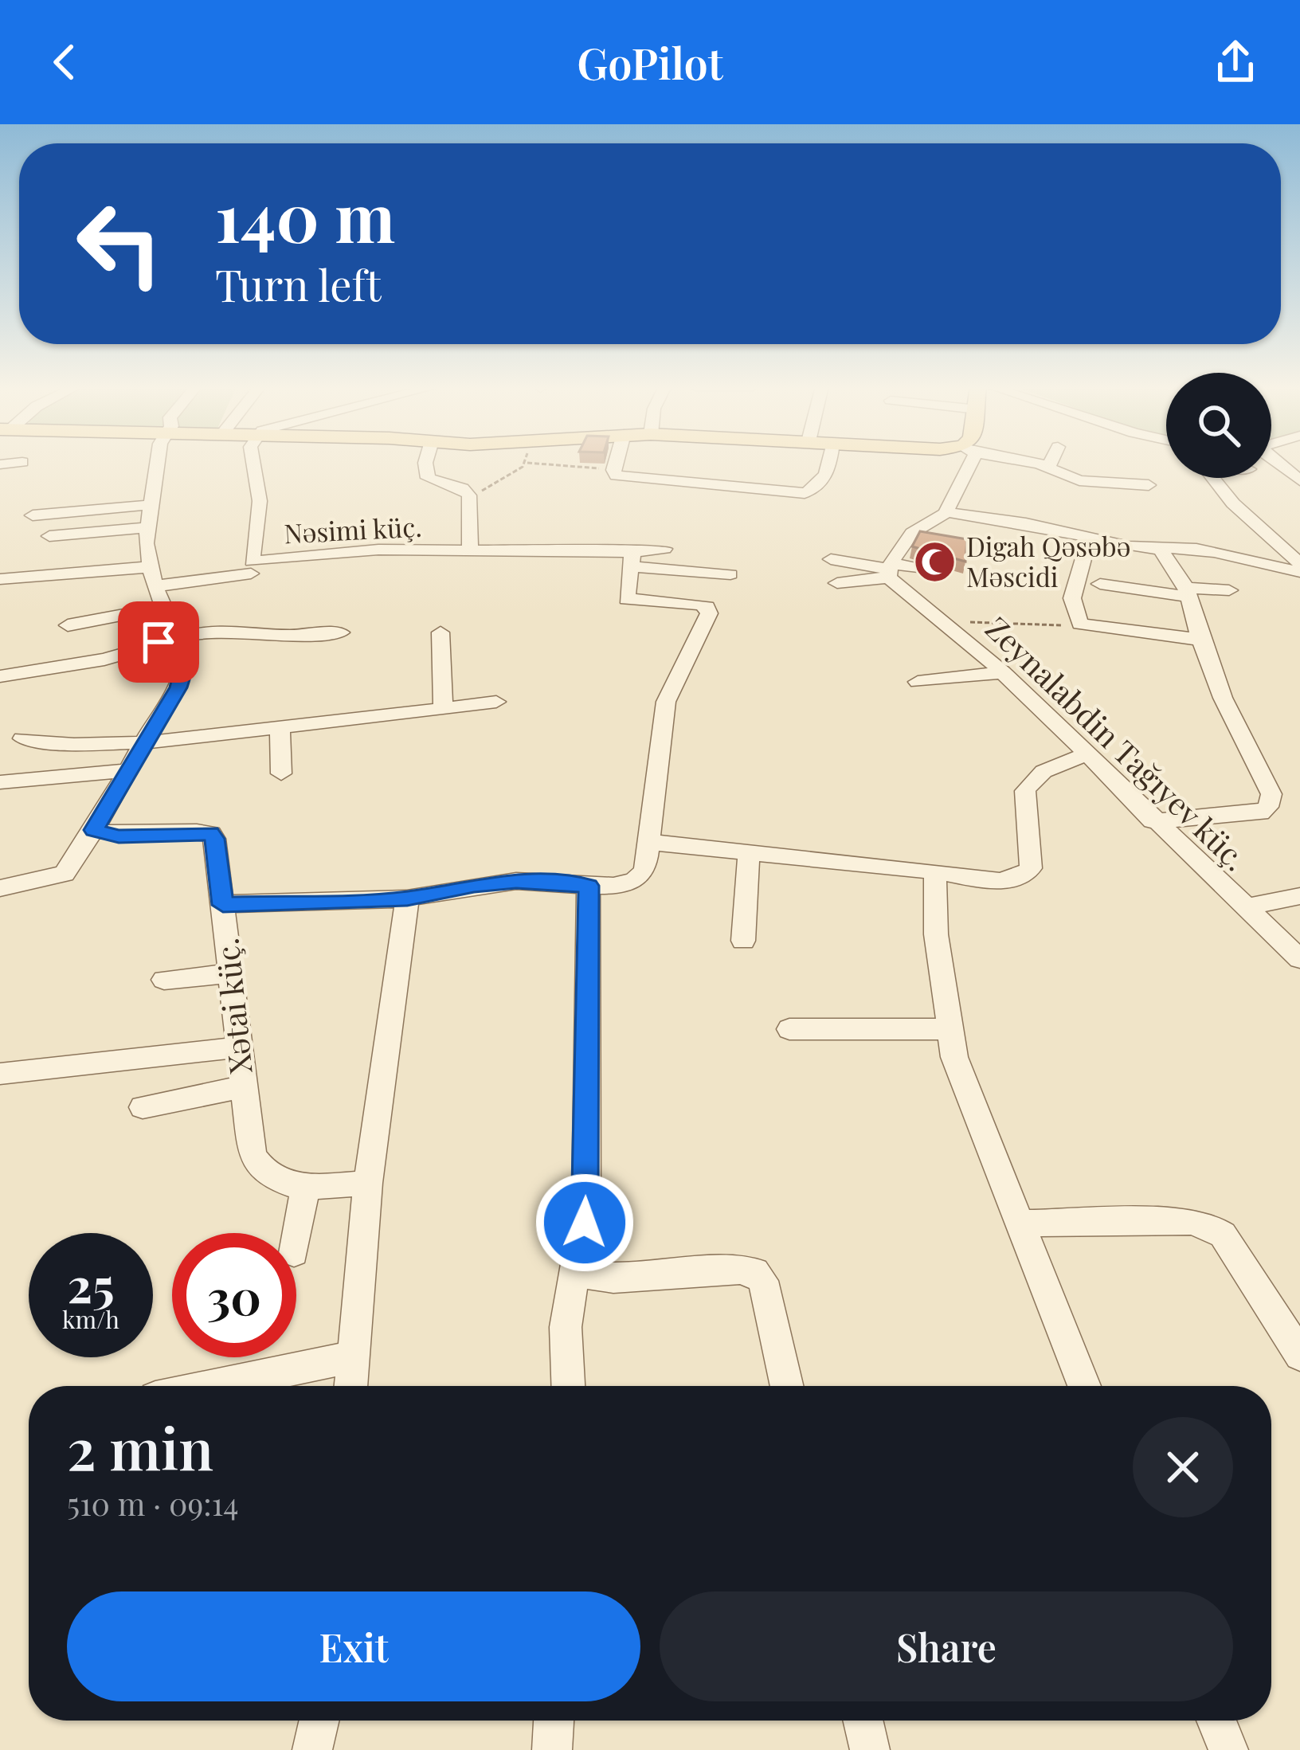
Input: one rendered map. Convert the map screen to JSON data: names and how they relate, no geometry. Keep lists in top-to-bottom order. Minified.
{"streets":{"street":["Nəsimi küç.","Zeynalabdin Tağıyev küç.","Xətai küç."]},"places":{"mosque":["Digah Qəsəbə Məscidi"]},"page":{"header":"GoPilot","turn":["140 m","Turn left"],"speed":"25 km/h","limit":"30","heading":["2 min","510 m · 09:14"],"buttons":["Exit","Share"]}}
